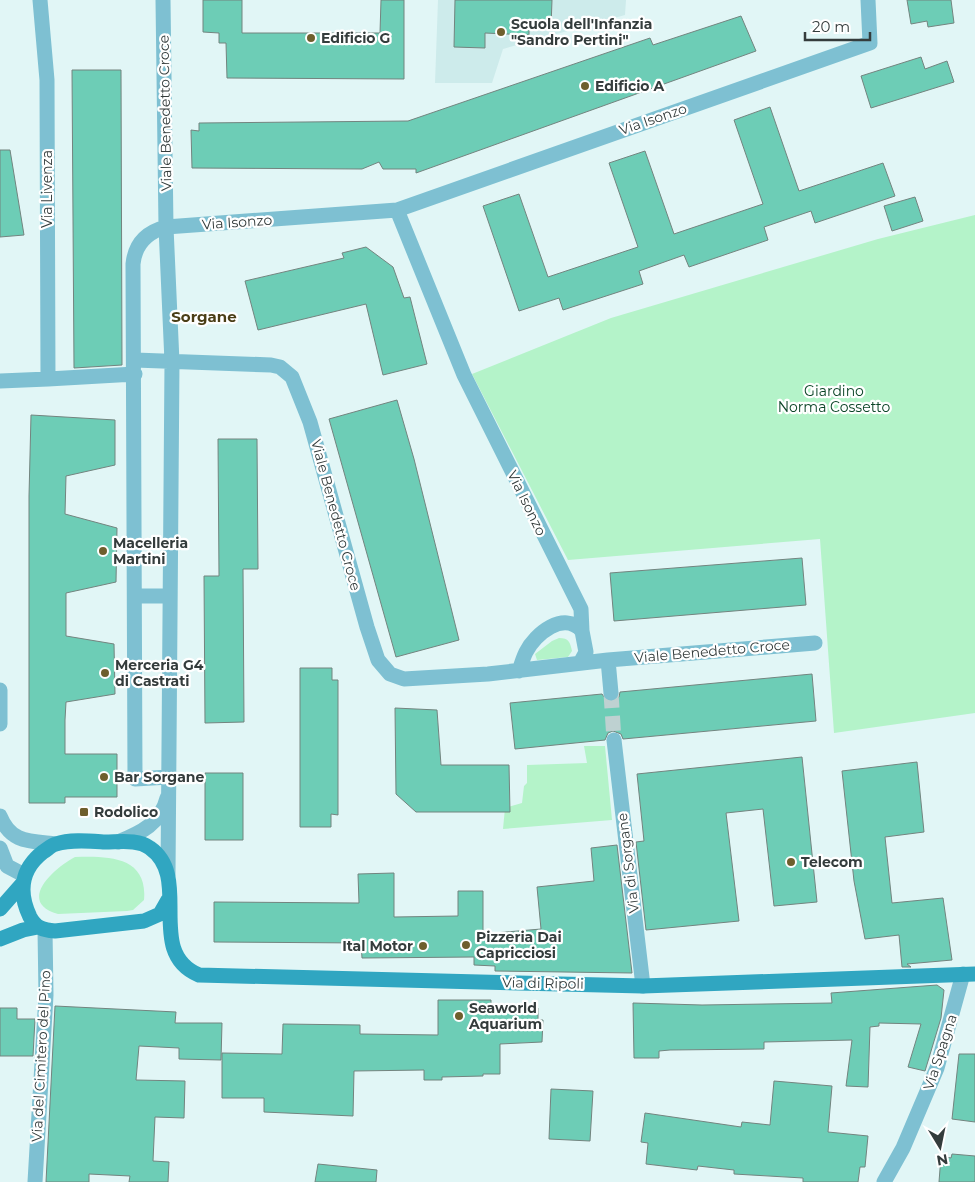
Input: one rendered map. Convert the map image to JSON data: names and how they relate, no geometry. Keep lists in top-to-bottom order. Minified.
{"streets":{"street":["Viale Benedetto Croce","Via Isonzo","Via Livenza","Via di Sorgane","Via di Ripoli","Via Spagna","Via del Cimitero del Pino"]},"crossings":[["Viale Benedetto Croce","Via Isonzo"],["Viale Benedetto Croce","Via di Ripoli"],["Viale Benedetto Croce","Via del Cimitero del Pino"],["Via di Sorgane","Via di Ripoli"],["Via di Ripoli","Via Spagna"],["Via di Ripoli","Via del Cimitero del Pino"]],"districts":["Sorgane"],"parks":["Giardino Norma Cossetto"],"places":{"other":["Scuola dell'Infanzia \"Sandro Pertini\"","Edificio G","Edificio A","Macelleria Martini","Merceria G4 di Castrati","Bar Sorgane","Telecom","Pizzeria Dai Capricciosi","Ital Motor","Seaworld Aquarium"],"transit":["Rodolico"]},"scale_bar":"20 m","north":"bottom"}
